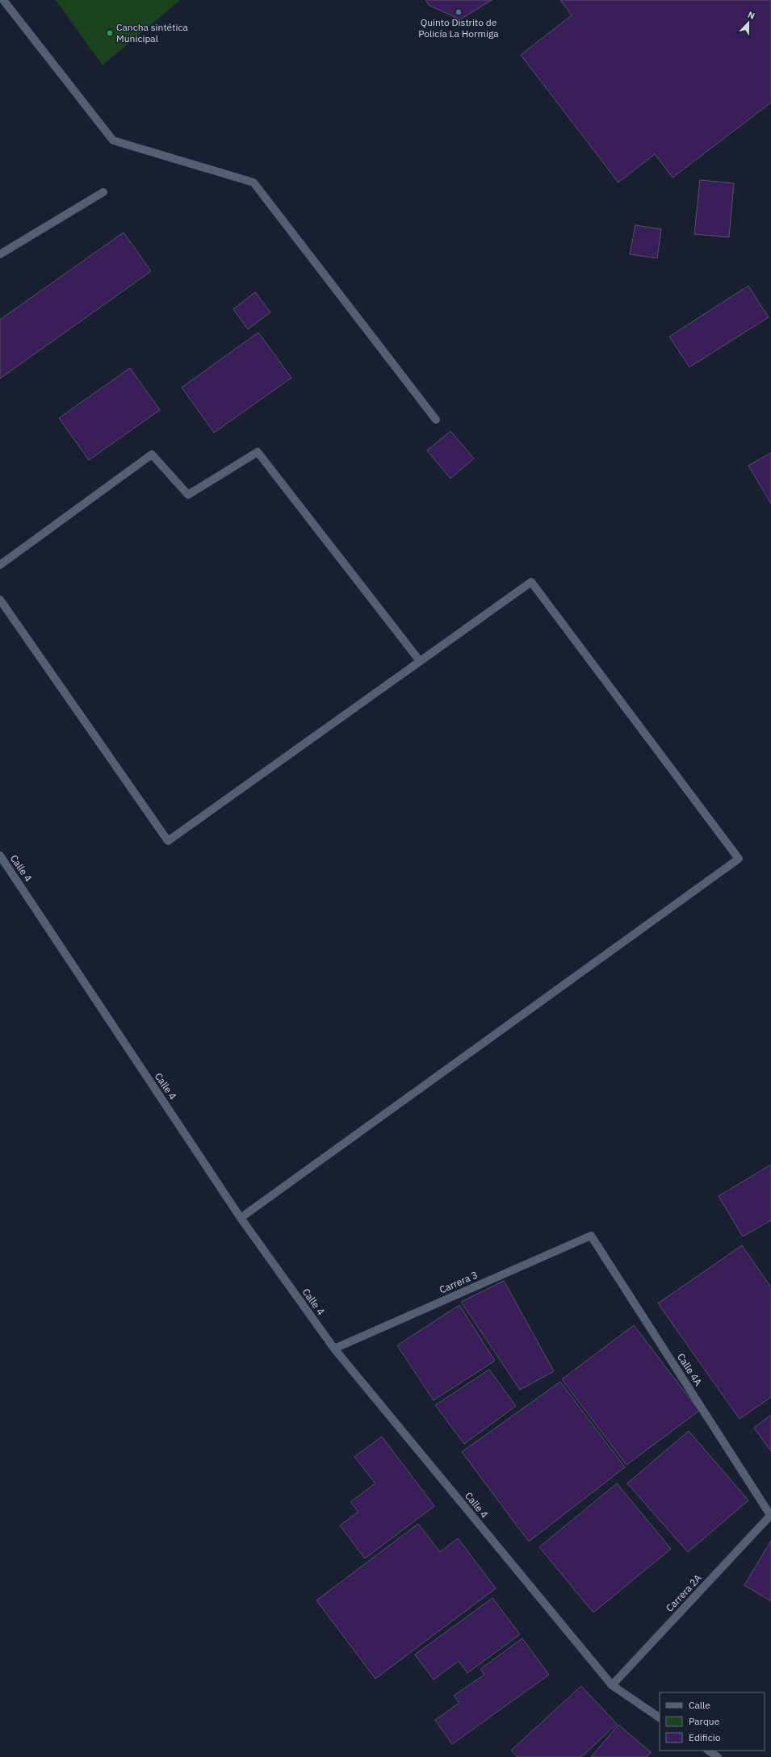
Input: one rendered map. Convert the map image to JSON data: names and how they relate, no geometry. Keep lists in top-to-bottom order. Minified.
{"streets":{"street":["Calle 4","Carrera 3","Calle 4A","Carrera 2A"]},"crossings":[["Calle 4","Carrera 3"],["Calle 4","Carrera 2A"],["Carrera 3","Calle 4A"],["Calle 4A","Carrera 2A"]],"places":["Quinto Distrito de Policía La Hormiga","Cancha sintética Municipal"],"legend":["Calle","Parque","Edificio"],"north":"top"}
